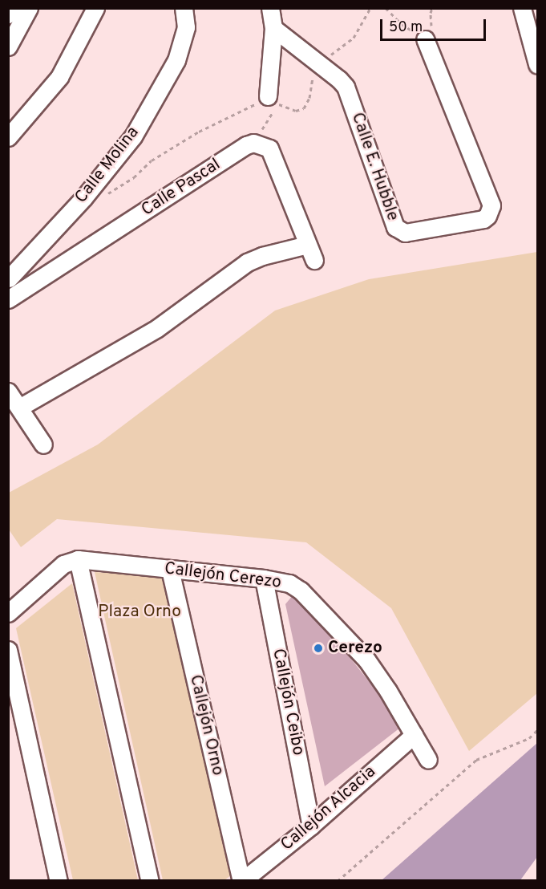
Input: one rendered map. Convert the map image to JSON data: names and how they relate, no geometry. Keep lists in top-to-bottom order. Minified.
{"streets":{"street":["Calle Molina","Calle E. Hubble","Calle Pascal","Callejón Cerezo","Callejón Ceibo","Callejón Orno","Callejón Alcacia"]},"crossings":[["Callejón Cerezo","Callejón Ceibo"],["Callejón Cerezo","Callejón Orno"],["Callejón Cerezo","Callejón Alcacia"],["Callejón Ceibo","Callejón Alcacia"],["Callejón Orno","Callejón Alcacia"]],"parks":["Plaza Orno"],"places":["Cerezo"],"scale_bar":"50 m"}
